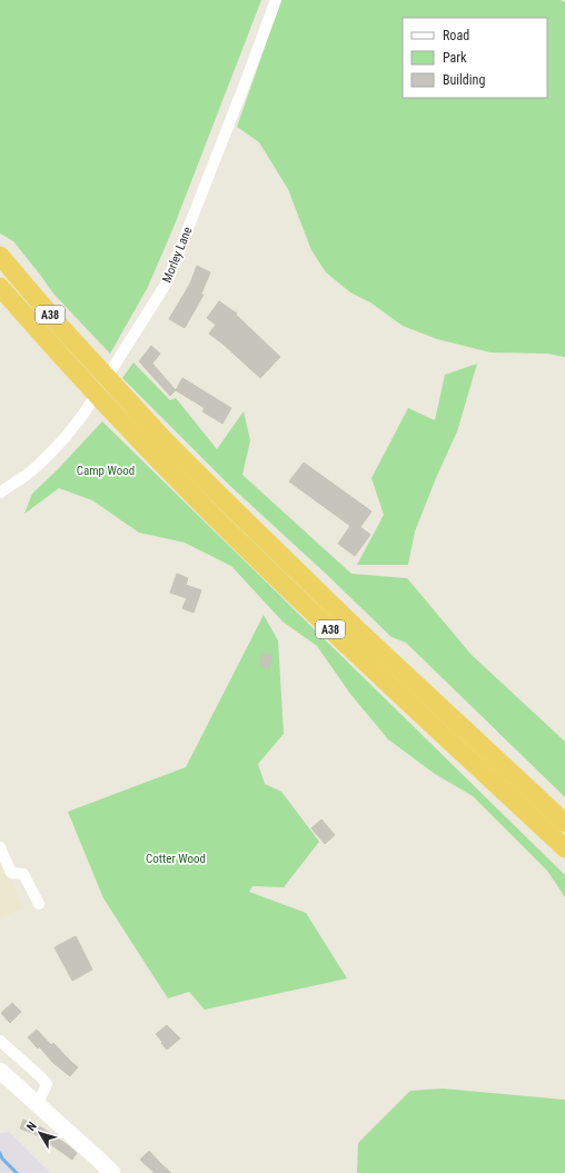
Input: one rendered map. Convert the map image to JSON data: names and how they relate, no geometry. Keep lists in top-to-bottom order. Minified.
{"streets":{"highway":["A38"],"street":["Morley Lane"]},"parks":["Camp Wood","Cotter Wood"],"legend":["Road","Park","Building"],"north":"top left"}
